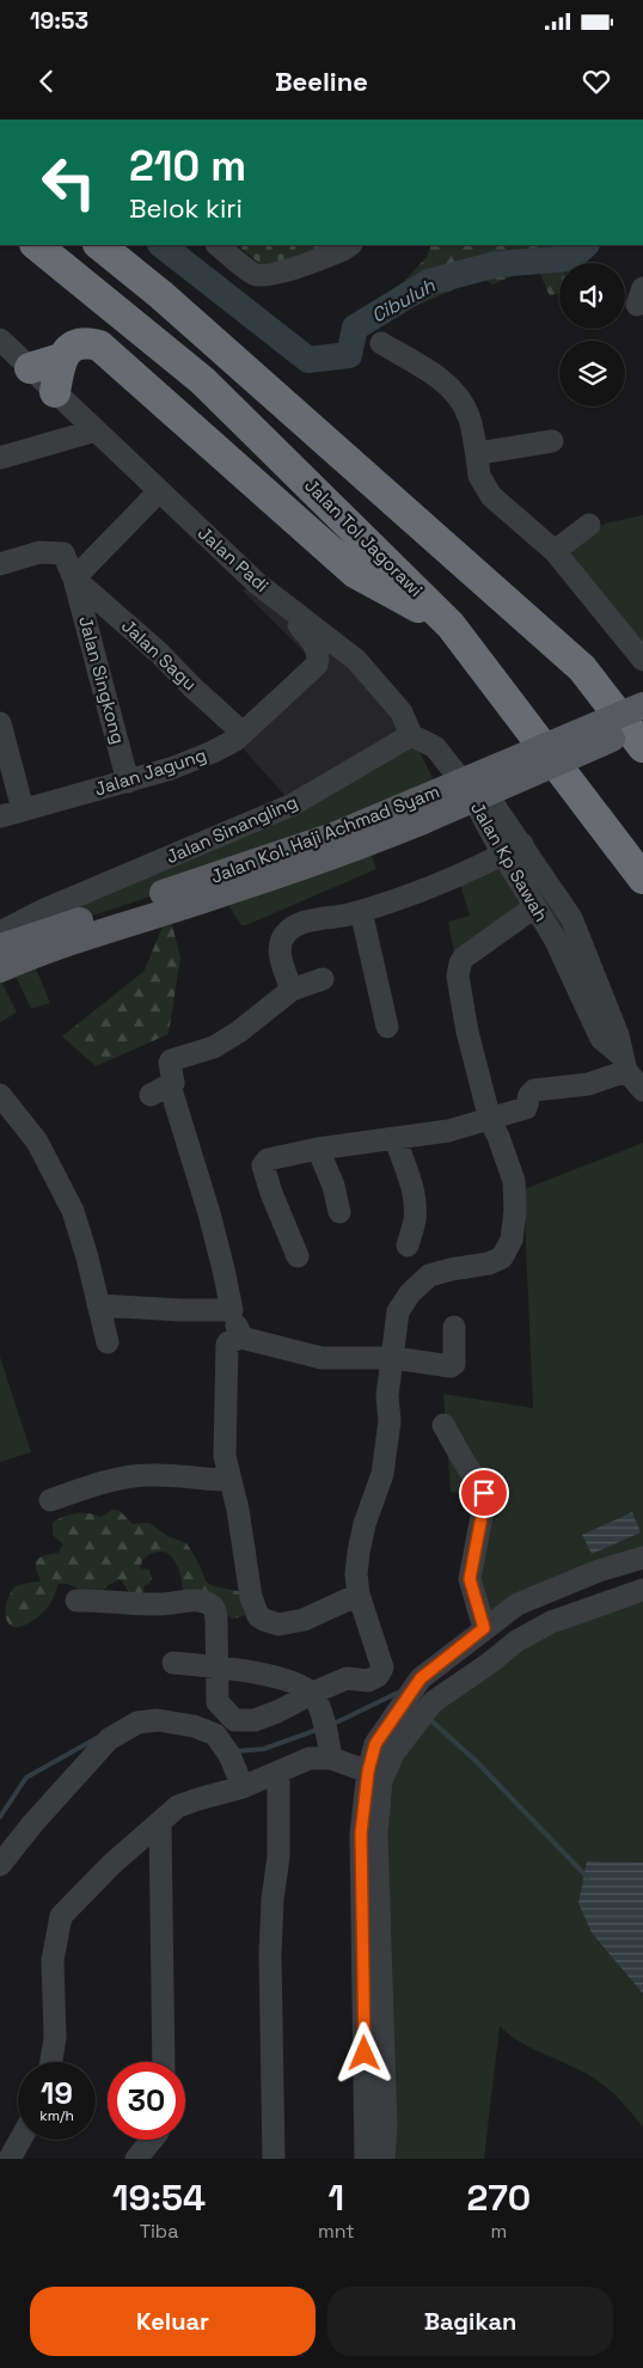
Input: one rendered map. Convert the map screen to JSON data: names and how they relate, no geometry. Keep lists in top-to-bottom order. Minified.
{"streets":{"highway":["Jalan Tol Jagorawi"],"main road":["Jalan Kol. Haji Achmad Syam"],"street":["Jalan Padi","Jalan Sagu","Jalan Singkong","Jalan Jagung","Jalan Sinangling","Jalan Kp Sawah"]},"crossings":[["Jalan Padi","Jalan Jagung"],["Jalan Padi","Jalan Sinangling"],["Jalan Padi","Jalan Kp Sawah"],["Jalan Sagu","Jalan Singkong"],["Jalan Sagu","Jalan Jagung"],["Jalan Singkong","Jalan Jagung"],["Jalan Sinangling","Jalan Kol. Haji Achmad Syam"],["Jalan Sinangling","Jalan Kp Sawah"]],"water":["Cibuluh"],"page":{"status":"19:53","header":"Beeline","turn":["210 m","Belok kiri"],"speed":"19 km/h","limit":"30","eta":["19:54","Tiba","1","mnt","270","m"],"buttons":["Keluar","Bagikan"]}}
